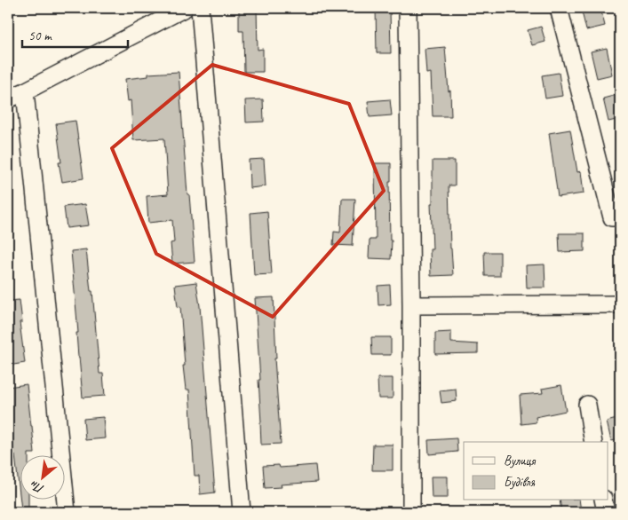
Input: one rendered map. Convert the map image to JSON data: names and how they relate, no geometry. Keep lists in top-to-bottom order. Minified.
{"legend":["Вулиця","Будівля"],"scale_bar":"50 m","north":"bottom left"}
